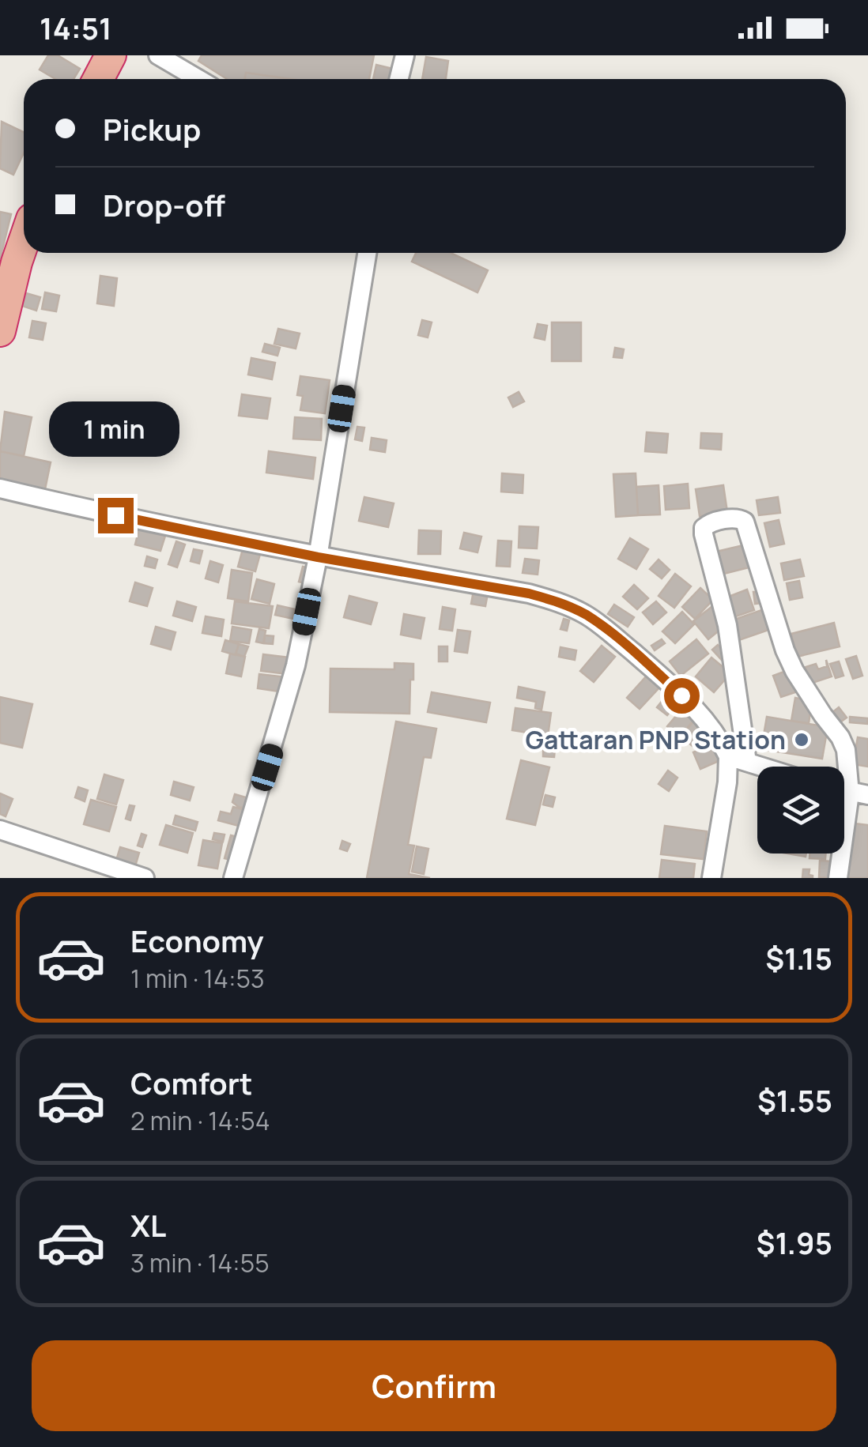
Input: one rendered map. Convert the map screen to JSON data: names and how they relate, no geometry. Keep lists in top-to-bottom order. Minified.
{"places":["Gattaran PNP Station"],"page":{"status":"14:51","banner":["Pickup","Drop-off"],"bubble":"1 min","list":[{"name":"Economy","note":"1 min · 14:53","value":"$1.15"},{"name":"Comfort","note":"2 min · 14:54","value":"$1.55"},{"name":"XL","note":"3 min · 14:55","value":"$1.95"}],"buttons":"Confirm"}}
